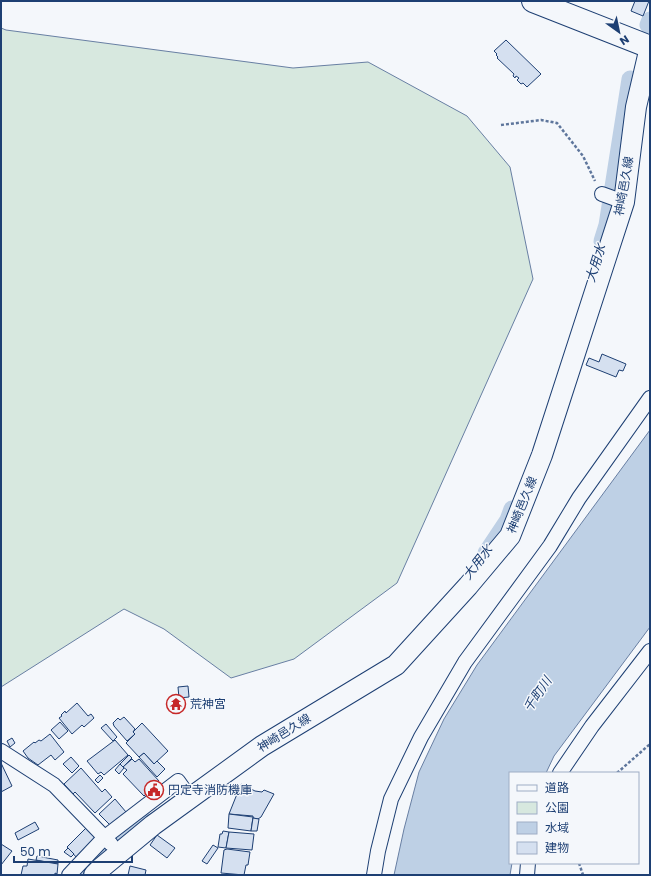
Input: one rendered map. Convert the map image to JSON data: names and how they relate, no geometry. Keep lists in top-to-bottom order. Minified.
{"streets":{"main road":["神崎邑久線"]},"water":["大用水","千町川"],"places":{"temple":["荒神宮"],"public building":["円定寺消防機庫"]},"legend":["道路","公園","水域","建物"],"scale_bar":"50 m","north":"bottom right"}
